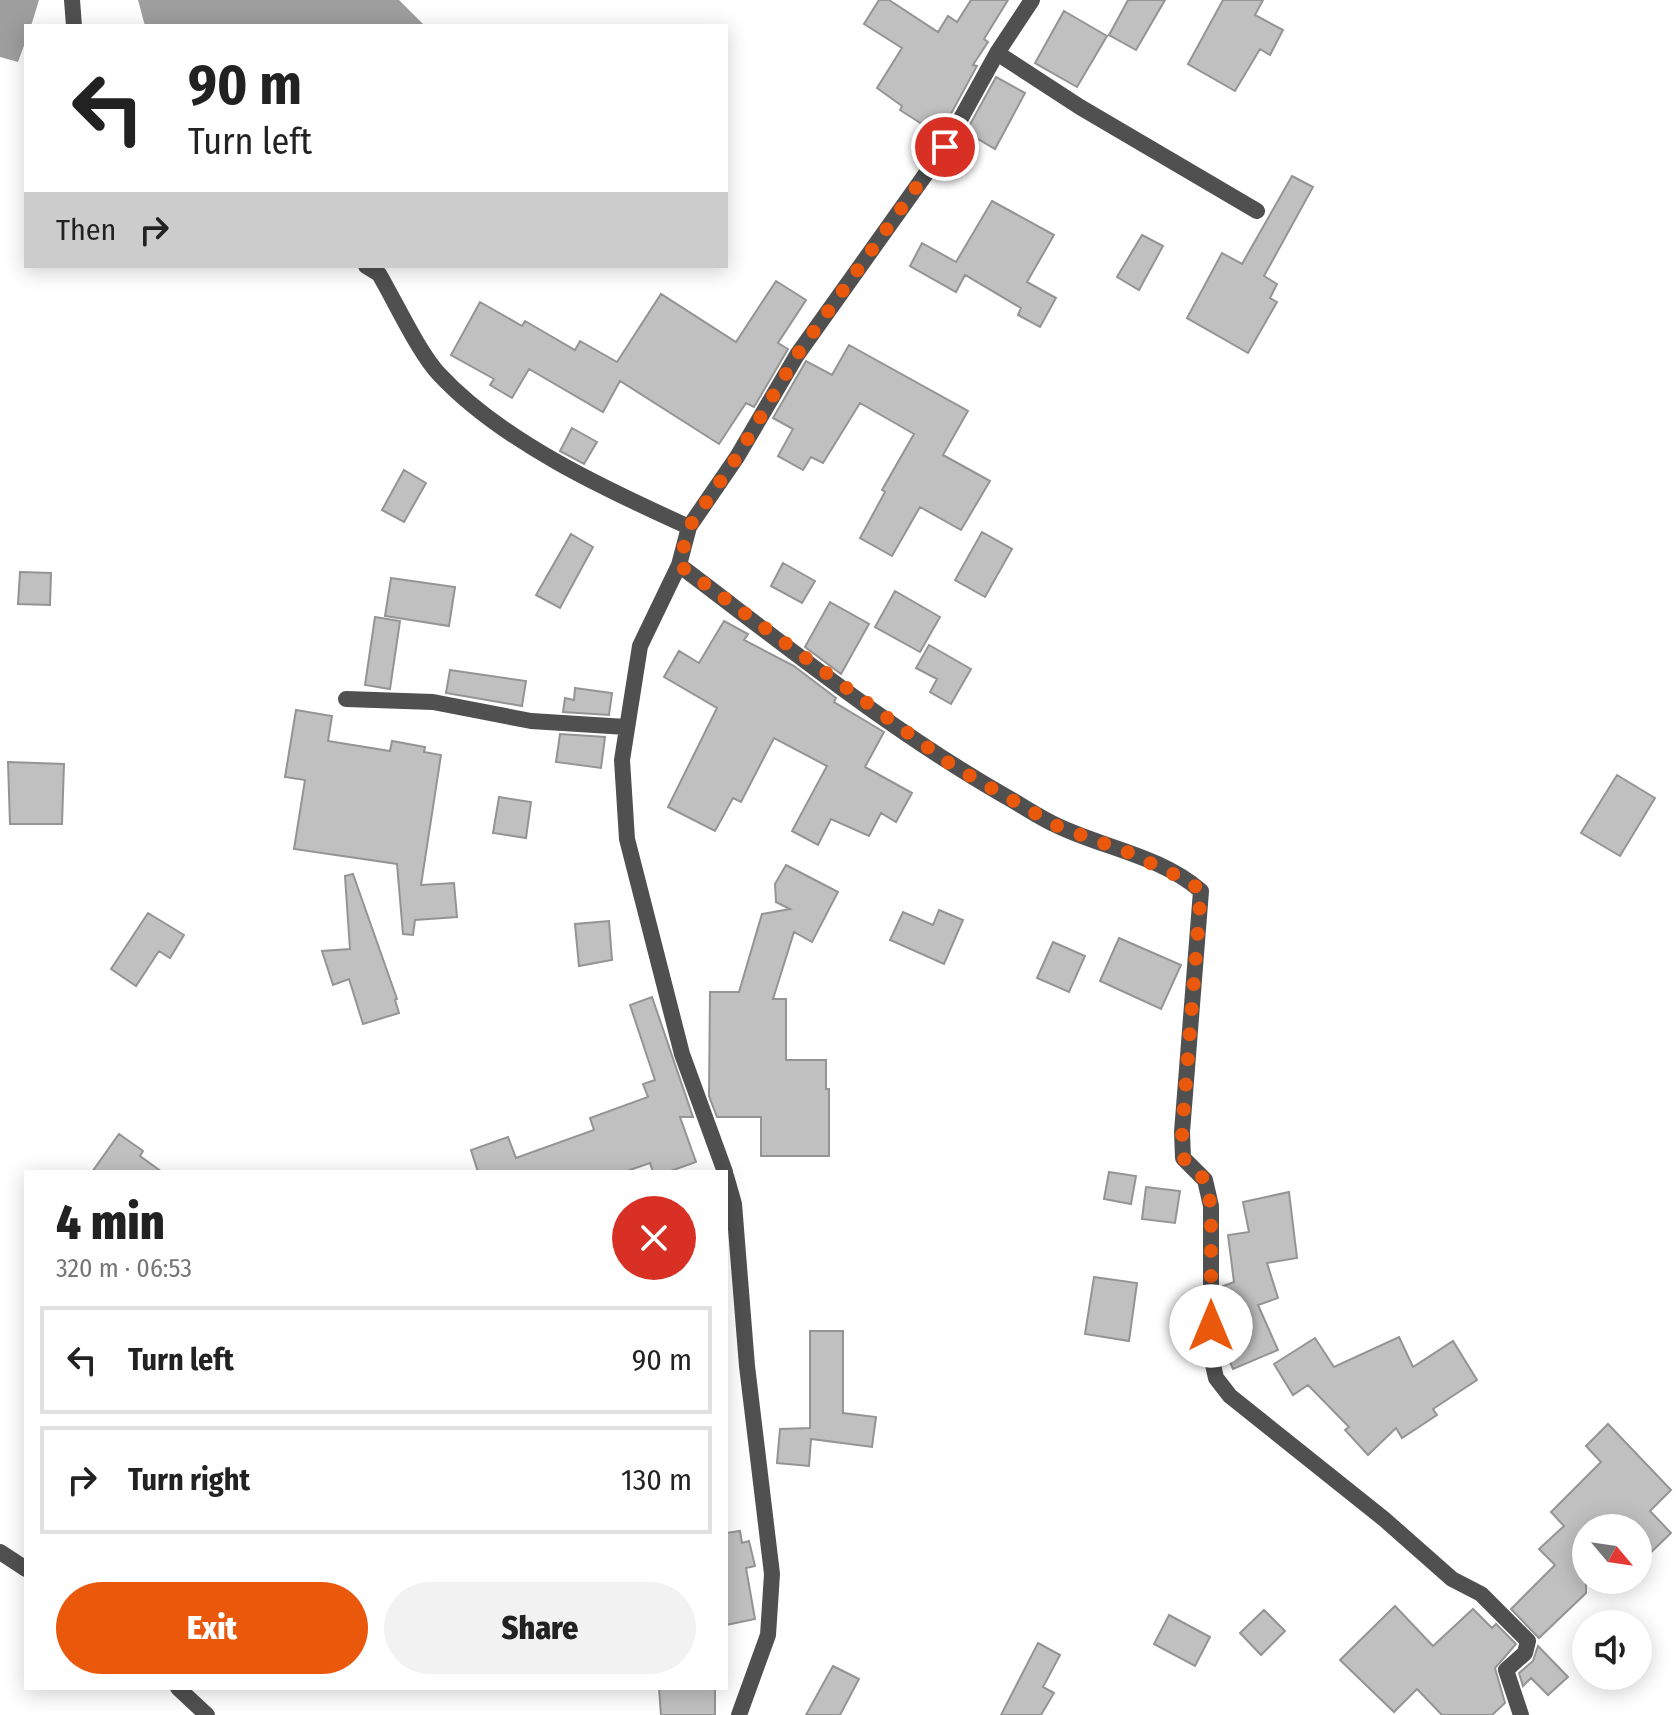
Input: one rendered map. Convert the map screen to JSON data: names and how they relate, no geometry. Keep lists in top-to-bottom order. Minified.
{"north":"bottom right","page":{"turn":["90 m","Turn left"],"then":"Then","heading":["4 min","320 m · 06:53"],"list":[{"name":"Turn left","value":"90 m"},{"name":"Turn right","value":"130 m"}],"buttons":["Exit","Share"]}}
